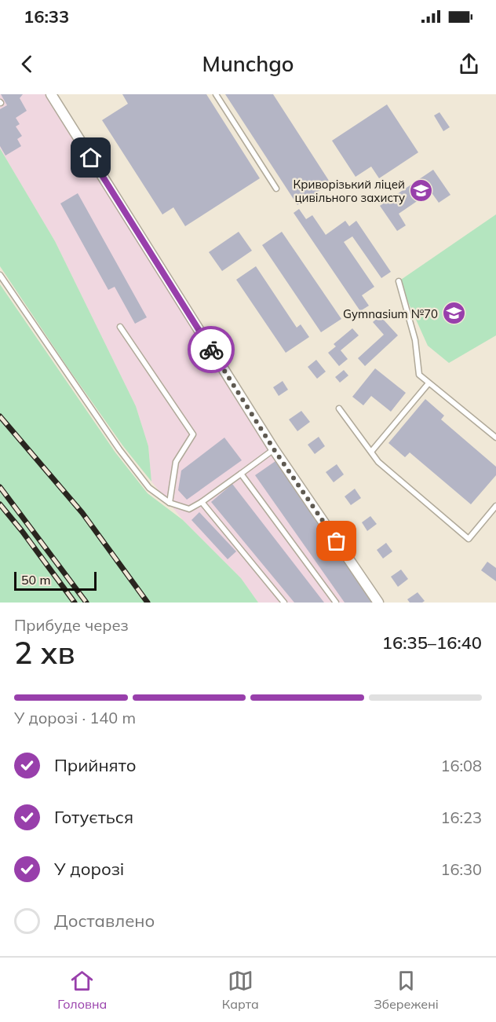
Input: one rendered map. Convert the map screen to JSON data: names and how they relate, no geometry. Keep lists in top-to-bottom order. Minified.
{"places":{"school or university":["Криворізький ліцей цивільного захисту","Gymnasium №70"]},"scale_bar":"50 m","page":{"status":"16:33","header":"Munchgo","scale":"50 m","heading":["2 хв","Прибуде через","16:35–16:40"],"bar":"У дорозі · 140 m","list":[["Прийнято","16:08"],["Готується","16:23"],["У дорозі","16:30"],"Доставлено"],"tabs":["Головна","Карта","Збережені"]}}
